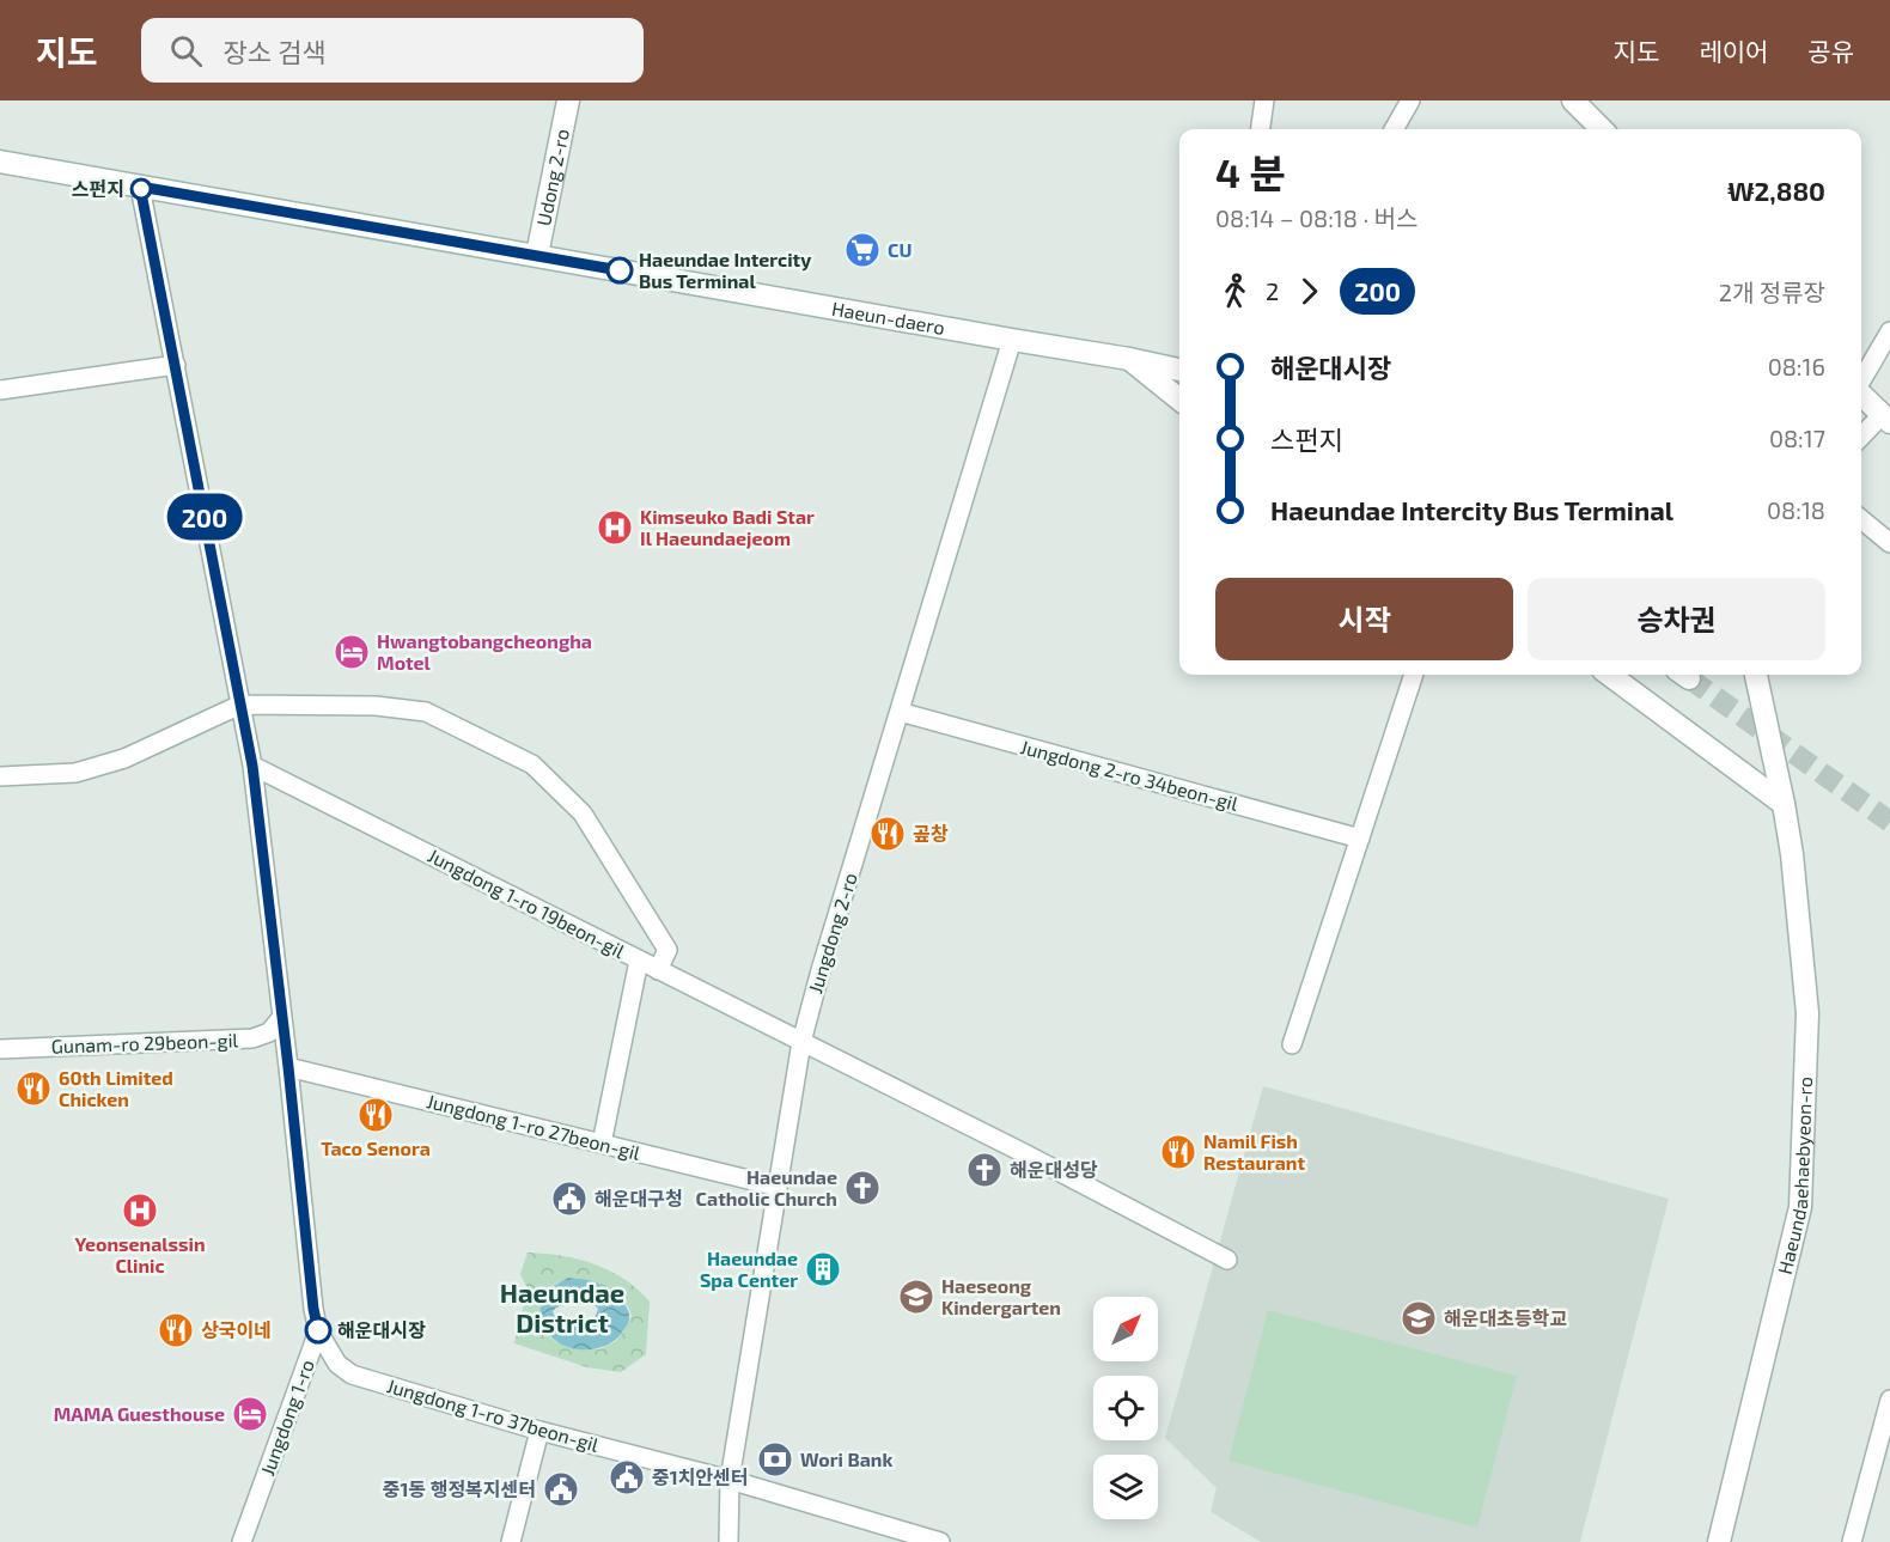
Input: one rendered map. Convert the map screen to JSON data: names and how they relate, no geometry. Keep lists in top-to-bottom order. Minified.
{"streets":{"street":["Udong 2-ro","Haeun-daero","Jungdong 2-ro 34beon-gil","Jungdong 1-ro 19beon-gil","Jungdong 2-ro","Gunam-ro 29beon-gil","Jungdong 1-ro 27beon-gil","Haeundaehaebyeon-ro","Jungdong 1-ro 37beon-gil","Jungdong 1-ro"]},"crossings":[["Udong 2-ro","Haeun-daero"],["Haeun-daero","Jungdong 2-ro"],["Haeun-daero","Jungdong 1-ro"],["Jungdong 2-ro 34beon-gil","Jungdong 2-ro"],["Jungdong 1-ro 19beon-gil","Jungdong 2-ro"],["Jungdong 1-ro 19beon-gil","Jungdong 1-ro"],["Jungdong 2-ro","Jungdong 1-ro 27beon-gil"],["Jungdong 2-ro","Jungdong 1-ro 37beon-gil"],["Gunam-ro 29beon-gil","Jungdong 1-ro"],["Jungdong 1-ro 27beon-gil","Jungdong 1-ro"],["Jungdong 1-ro 37beon-gil","Jungdong 1-ro"]],"districts":["Haeundae District"],"places":{"other":["스펀지","Haeundae Intercity Bus Terminal","해운대시장"],"supermarket":["CU"],"hospital":["Kimseuko Badi Star Il Haeundaejeom","Yeonsenalssin Clinic"],"hotel":["Hwangtobangcheongha Motel","MAMA Guesthouse"],"restaurant":["곺창","60th Limited Chicken","Taco Senora","Namil Fish Restaurant","상국이네"],"church":["해운대성당","Haeundae Catholic Church"],"public building":["해운대구청","중1치안센터","중1동 행정복지센터"],"building":["Haeundae Spa Center"],"school or university":["Haeseong Kindergarten","해운대초등학교"],"bank":["Wori Bank"]},"lines":["bus line 200"],"north":"top right","page":{"header":"지도","search":"장소 검색","nav":["지도","레이어","공유"],"on_map":"200","heading":["4 분","08:14 – 08:18 · 버스","₩2,880"],"legs":["2","200","2개 정류장"],"list":[{"name":"해운대시장","value":"08:16"},{"name":"스펀지","value":"08:17"},{"name":"Haeundae Intercity Bus Terminal","value":"08:18"}],"buttons":["시작","승차권"]}}
